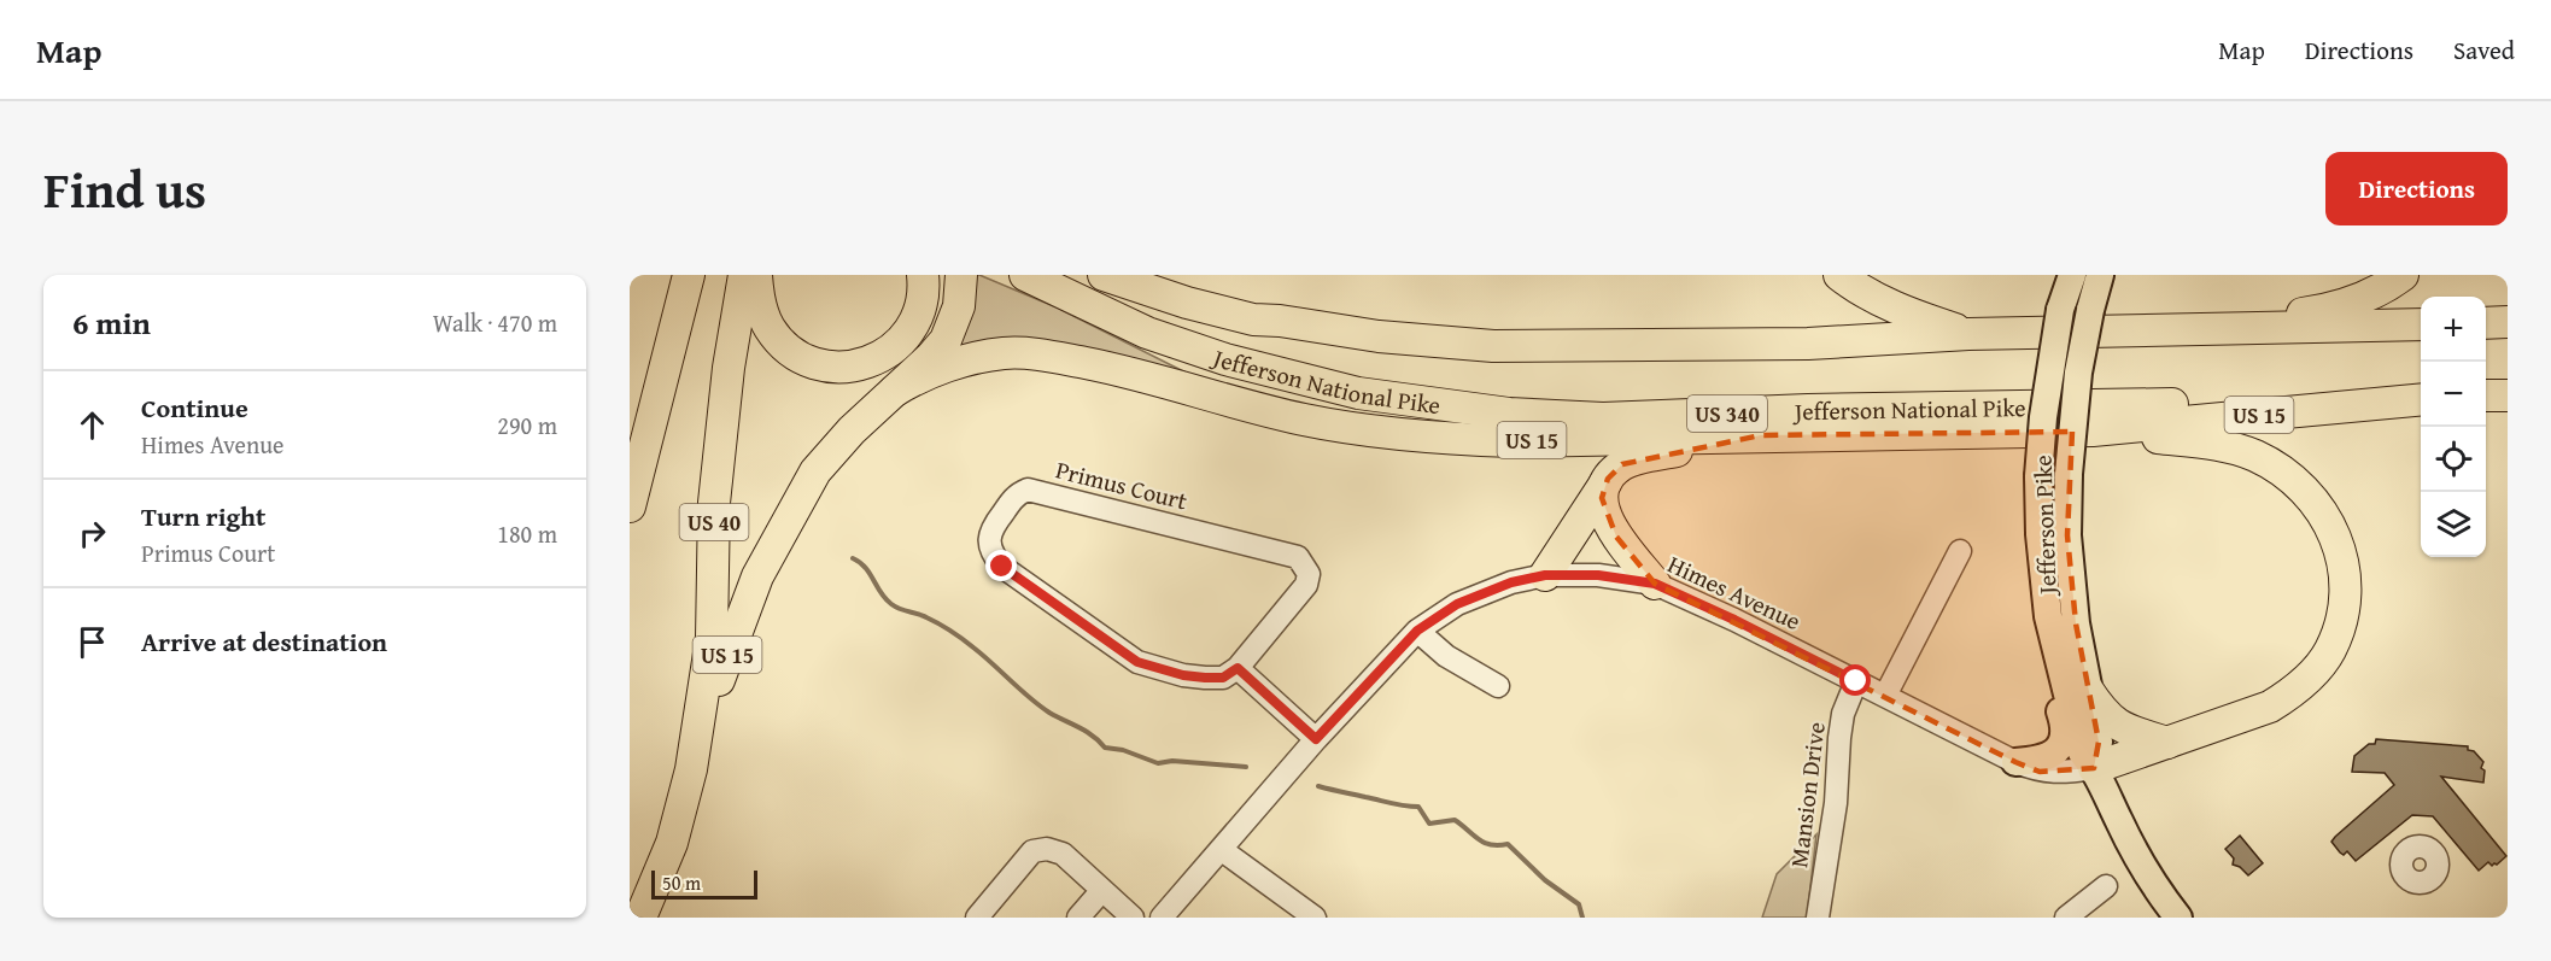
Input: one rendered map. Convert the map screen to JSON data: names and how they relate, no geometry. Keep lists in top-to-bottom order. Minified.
{"streets":{"highway":["Jefferson National Pike","US 340","US 15","US 40"],"main road":["Jefferson Pike"],"street":["Primus Court","Himes Avenue","Mansion Drive"]},"crossings":[["US 15","US 40"],["Jefferson Pike","Himes Avenue"],["Himes Avenue","Mansion Drive"]],"scale_bar":"50 m","page":{"header":"Map","nav":["Map","Directions","Saved"],"title":"Find us","buttons":"Directions","heading":["6 min","Walk · 470 m"],"map_buttons":["+","−"],"list":[["Continue","Himes Avenue","290 m"],["Turn right","Primus Court","180 m"],"Arrive at destination"],"scale":"50 m"}}
